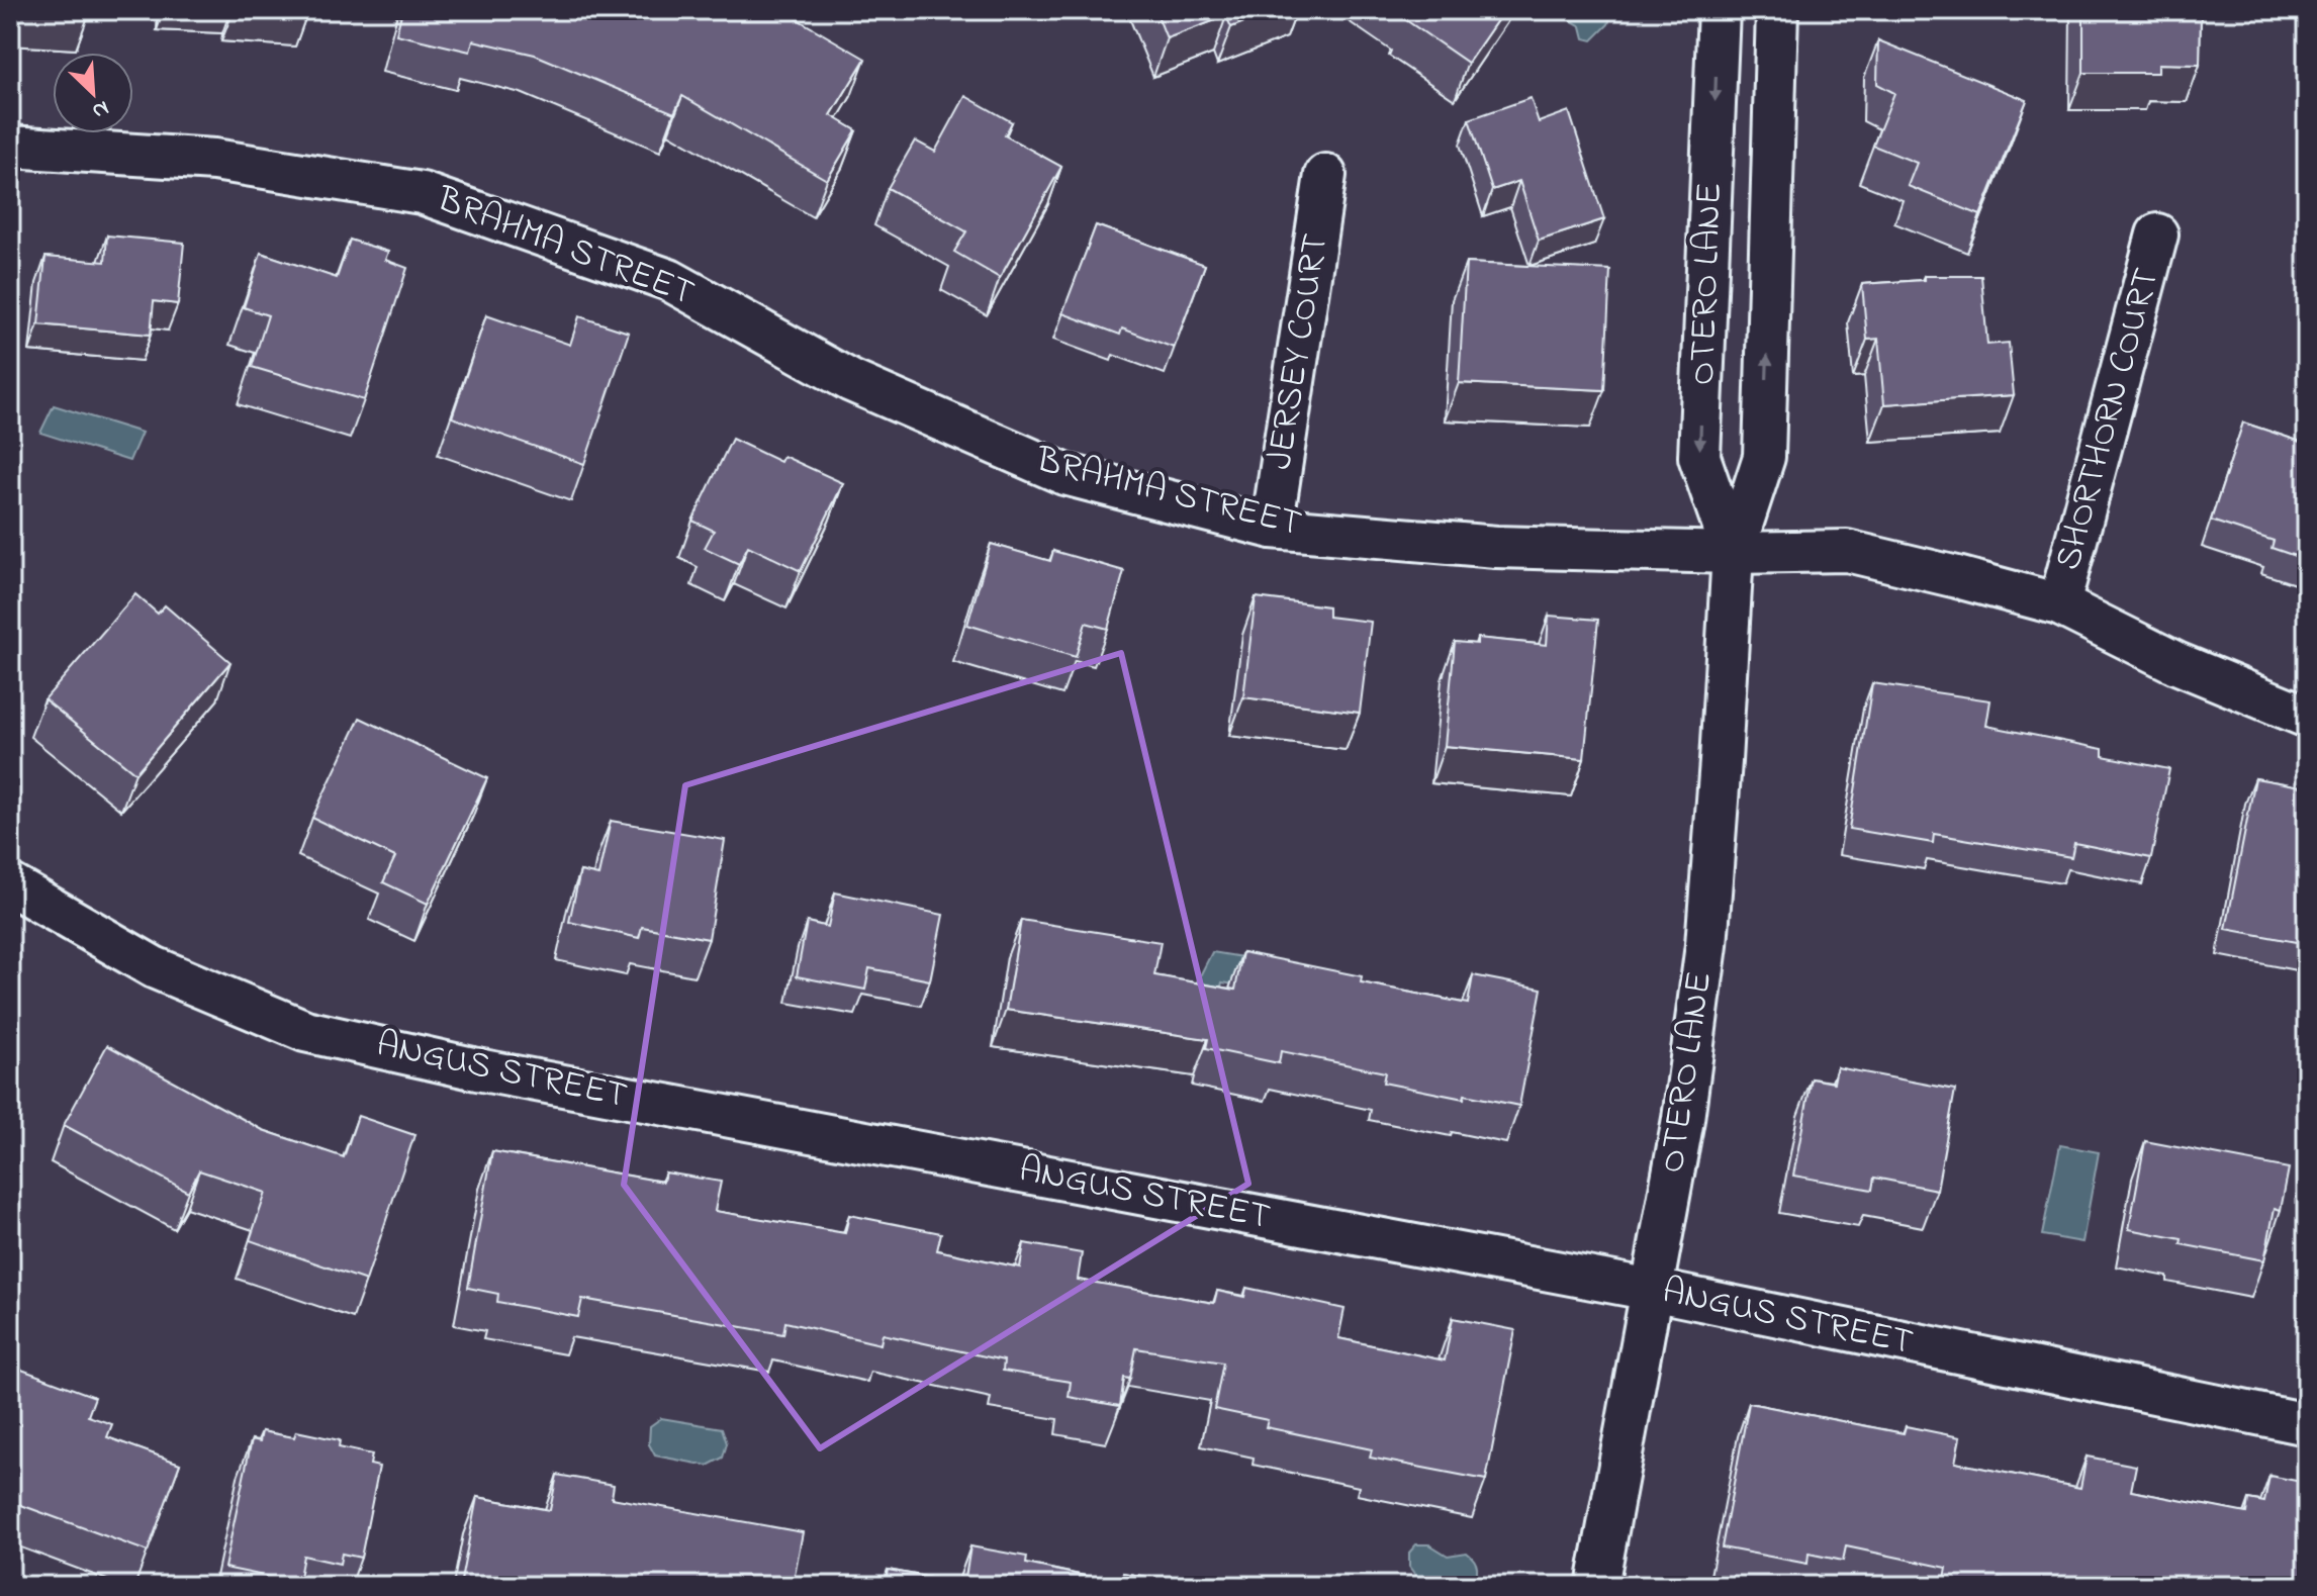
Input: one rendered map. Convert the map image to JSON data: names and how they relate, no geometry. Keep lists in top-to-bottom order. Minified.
{"streets":{"street":["BRAHMA STREET","OTERO LANE","JERSEY COURT","SHORTHORN COURT","ANGUS STREET"]},"crossings":[["BRAHMA STREET","OTERO LANE"],["BRAHMA STREET","JERSEY COURT"],["BRAHMA STREET","SHORTHORN COURT"],["OTERO LANE","ANGUS STREET"]],"north":"bottom right"}
